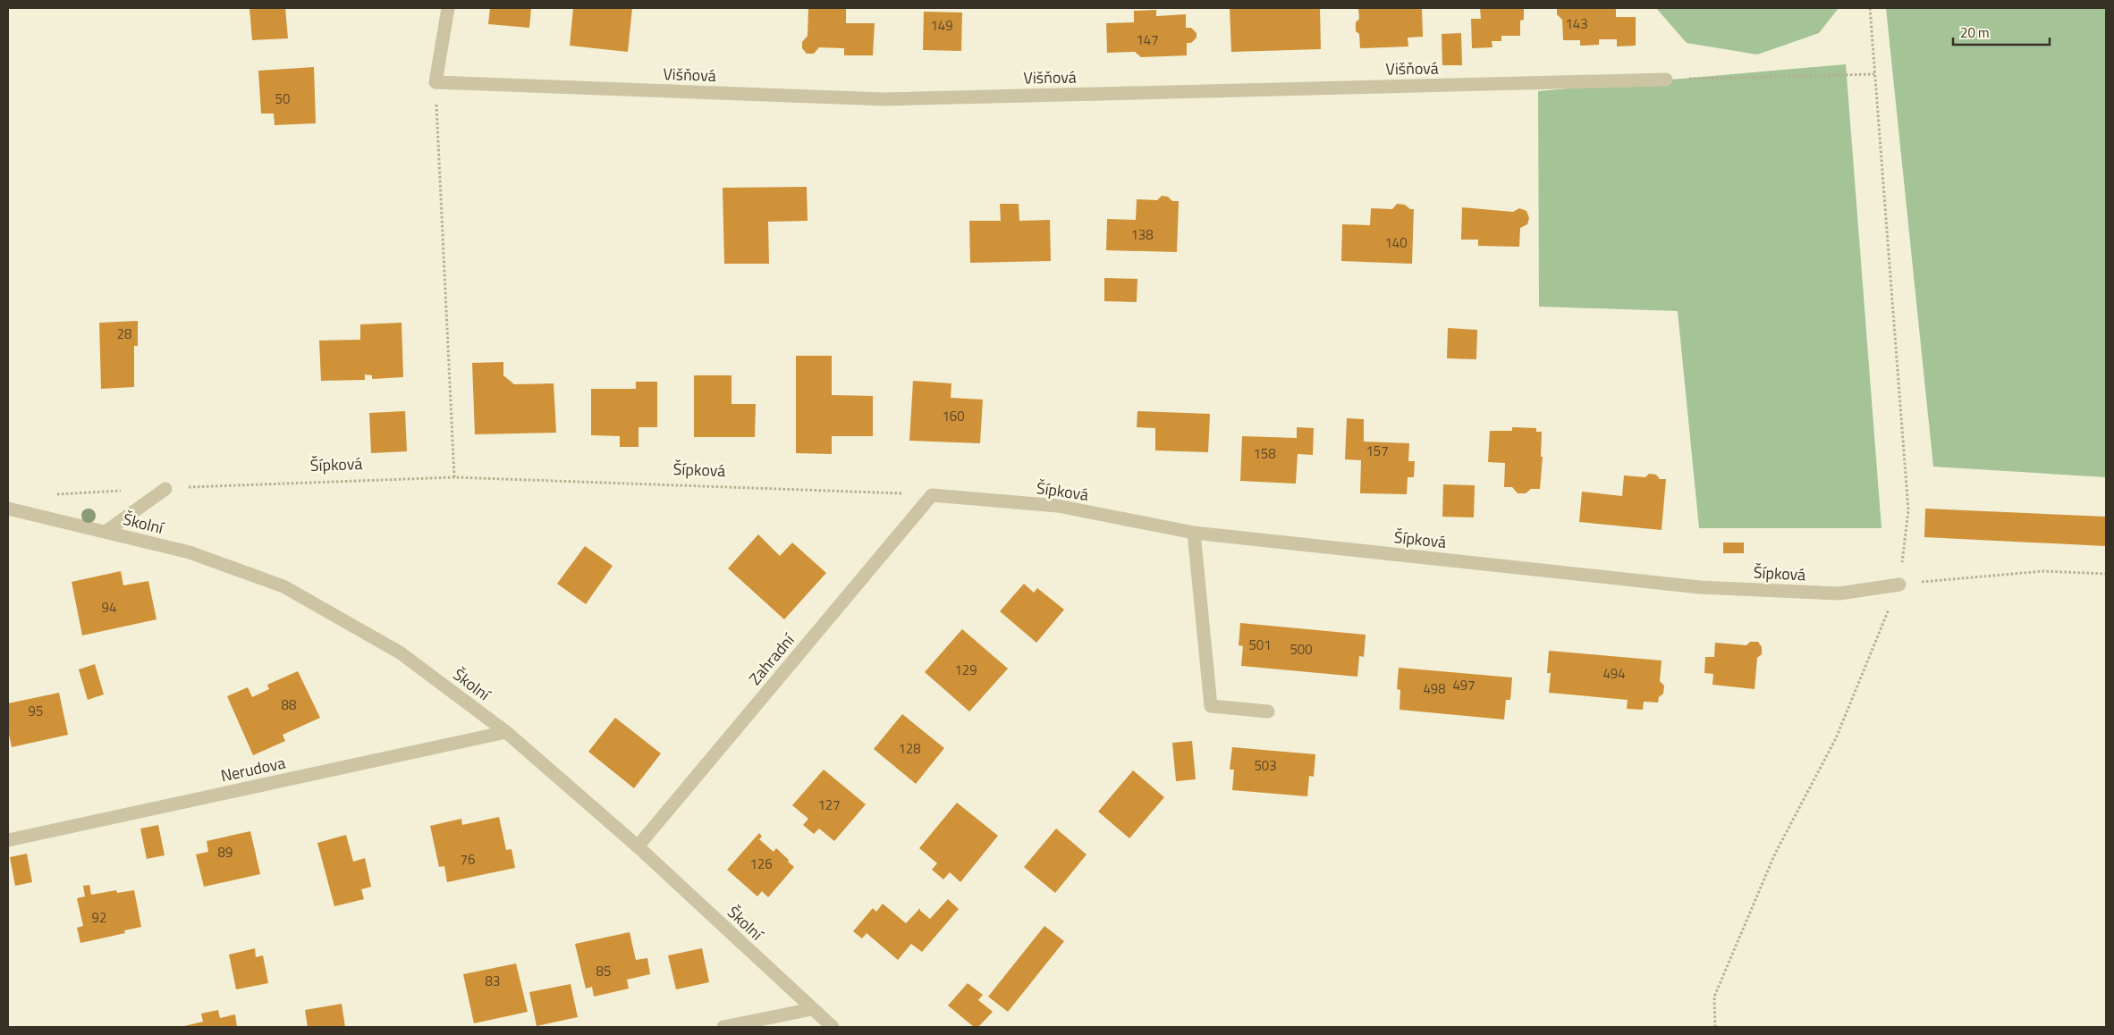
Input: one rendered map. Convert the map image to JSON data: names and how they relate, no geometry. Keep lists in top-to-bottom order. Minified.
{"streets":{"street":["Višňová","Šípková","Školní","Zahradní","Nerudova"]},"crossings":[["Šípková","Zahradní"],["Školní","Zahradní"],["Školní","Nerudova"]],"house_numbers":["143","149","147","50","138","140","28","160","157","158","94","501","500","129","494","497","498","88","95","128","503","127","89","76","126","92","85","83"],"scale_bar":"20 m"}
